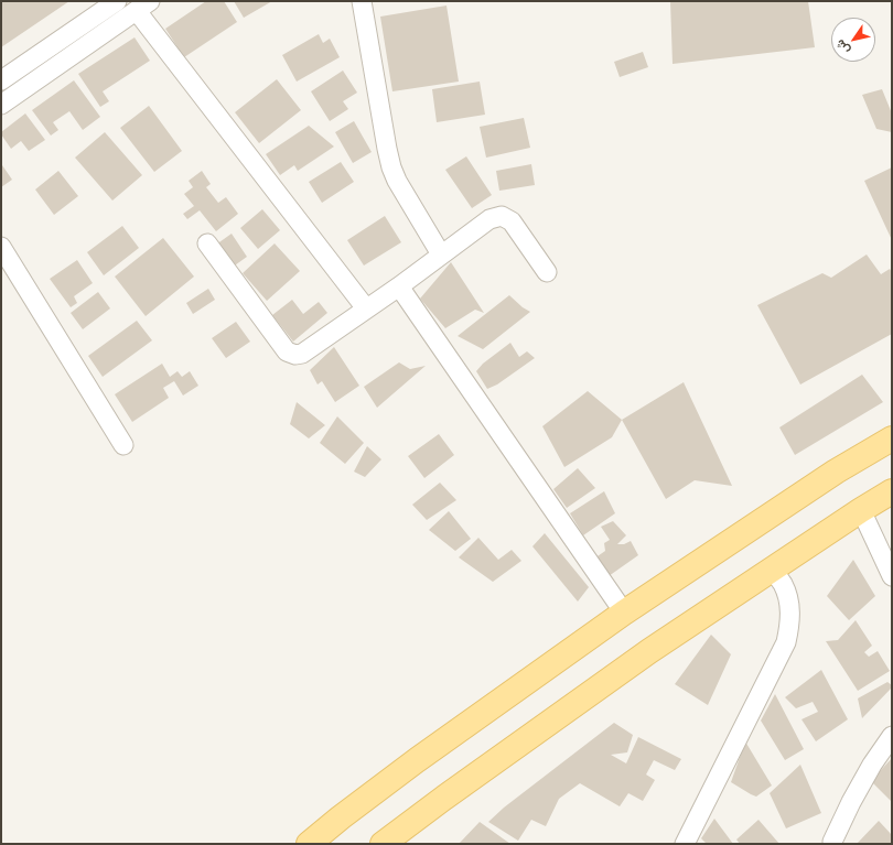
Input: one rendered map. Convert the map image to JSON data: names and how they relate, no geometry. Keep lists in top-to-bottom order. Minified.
{"north":"bottom left"}
